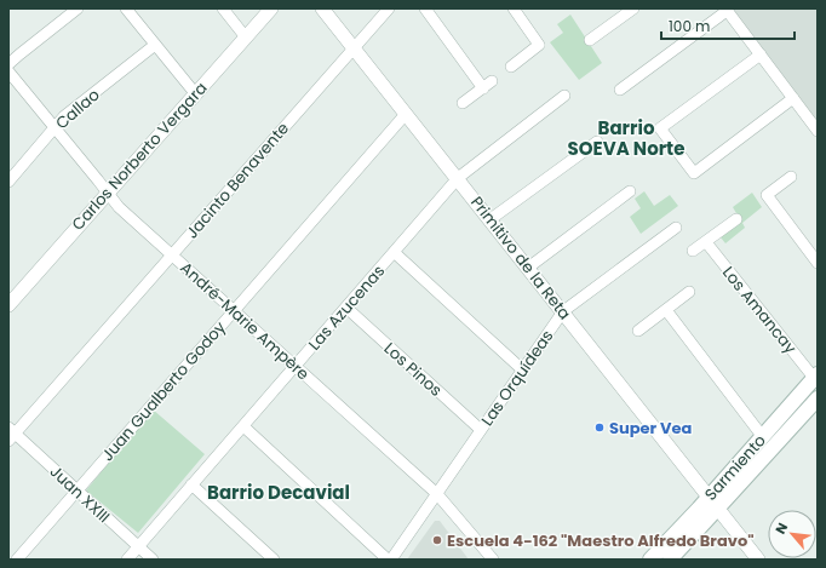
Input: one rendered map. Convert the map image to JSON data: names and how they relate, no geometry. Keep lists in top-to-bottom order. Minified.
{"streets":{"main road":["Sarmiento"],"street":["Callao","Carlos Norberto Vergara","Jacinto Benavente","Primitivo de la Reta","Las Azucenas","Los Amancay","André-Marie Ampère","Los Pinos","Las Orquídeas","Juan Gualberto Godoy","Juan XXIII"]},"crossings":[["Callao","André-Marie Ampère"],["Carlos Norberto Vergara","André-Marie Ampère"],["Jacinto Benavente","Primitivo de la Reta"],["Jacinto Benavente","André-Marie Ampère"],["Jacinto Benavente","Juan XXIII"],["Primitivo de la Reta","Las Azucenas"],["Primitivo de la Reta","Las Orquídeas"],["Primitivo de la Reta","Juan Gualberto Godoy"],["Primitivo de la Reta","Sarmiento"],["Las Azucenas","André-Marie Ampère"],["Las Azucenas","Los Pinos"],["Las Azucenas","Juan XXIII"],["Los Amancay","Sarmiento"],["André-Marie Ampère","Las Orquídeas"],["André-Marie Ampère","Juan Gualberto Godoy"],["Los Pinos","Las Orquídeas"],["Juan Gualberto Godoy","Juan XXIII"]],"districts":["Barrio SOEVA Norte","Barrio Decavial"],"places":["Super Vea","Escuela 4-162 \"Maestro Alfredo Bravo\""],"scale_bar":"100 m","north":"top left"}
